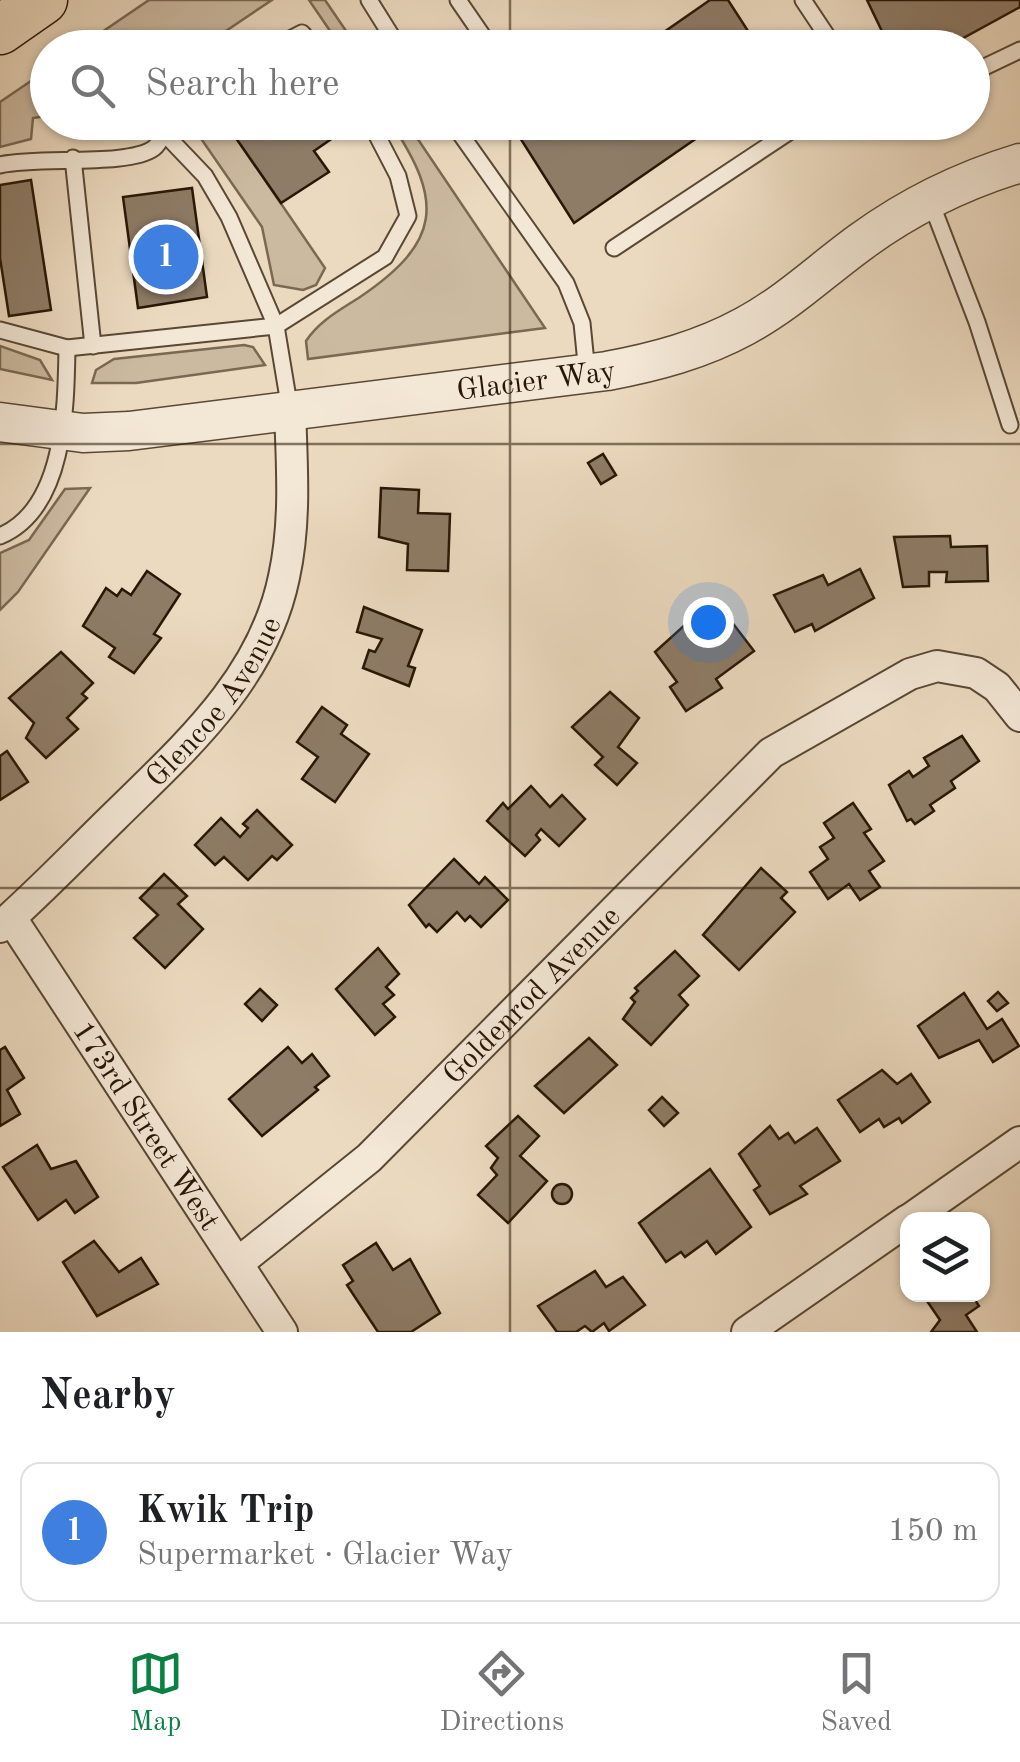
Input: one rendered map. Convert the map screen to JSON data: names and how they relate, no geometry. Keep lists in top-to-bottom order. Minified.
{"streets":{"street":["Glacier Way","Glencoe Avenue","Goldenrod Avenue","173rd Street West"]},"crossings":[["Glacier Way","Glencoe Avenue"],["Glencoe Avenue","173rd Street West"],["Goldenrod Avenue","173rd Street West"]],"page":{"search":"Search here","pins":"1","heading":"Nearby","list":[{"mark":"1","name":"Kwik Trip","note":"Supermarket · Glacier Way","value":"150 m"}],"nav":["Map","Directions","Saved"]}}
